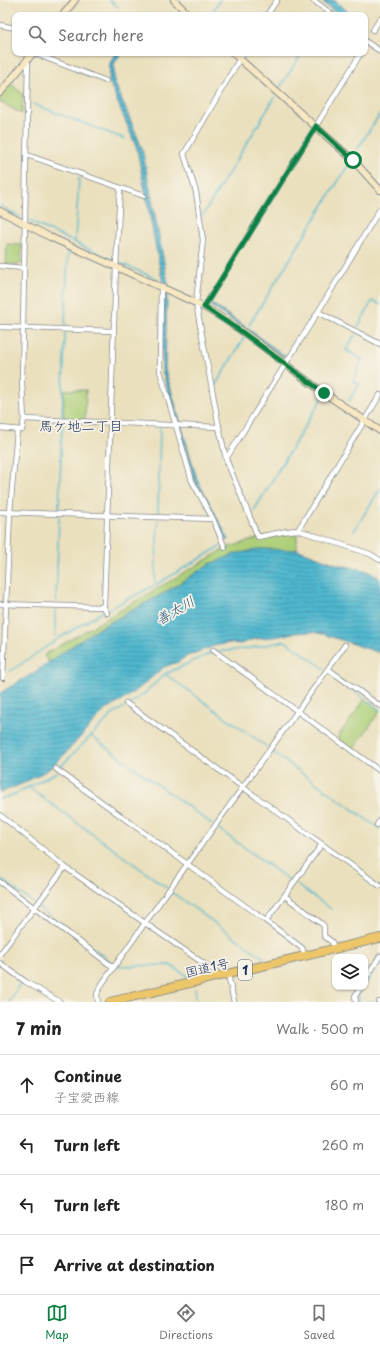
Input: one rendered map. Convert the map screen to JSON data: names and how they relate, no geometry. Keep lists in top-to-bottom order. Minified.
{"streets":{"highway":["国道1号","1"]},"districts":["馬ケ地二丁目"],"water":["善太川"],"page":{"search":"Search here","heading":["7 min","Walk · 500 m"],"list":[["Continue","子宝愛西線","60 m"],["Turn left","260 m"],["Turn left","180 m"],"Arrive at destination"],"nav":["Map","Directions","Saved"]}}
